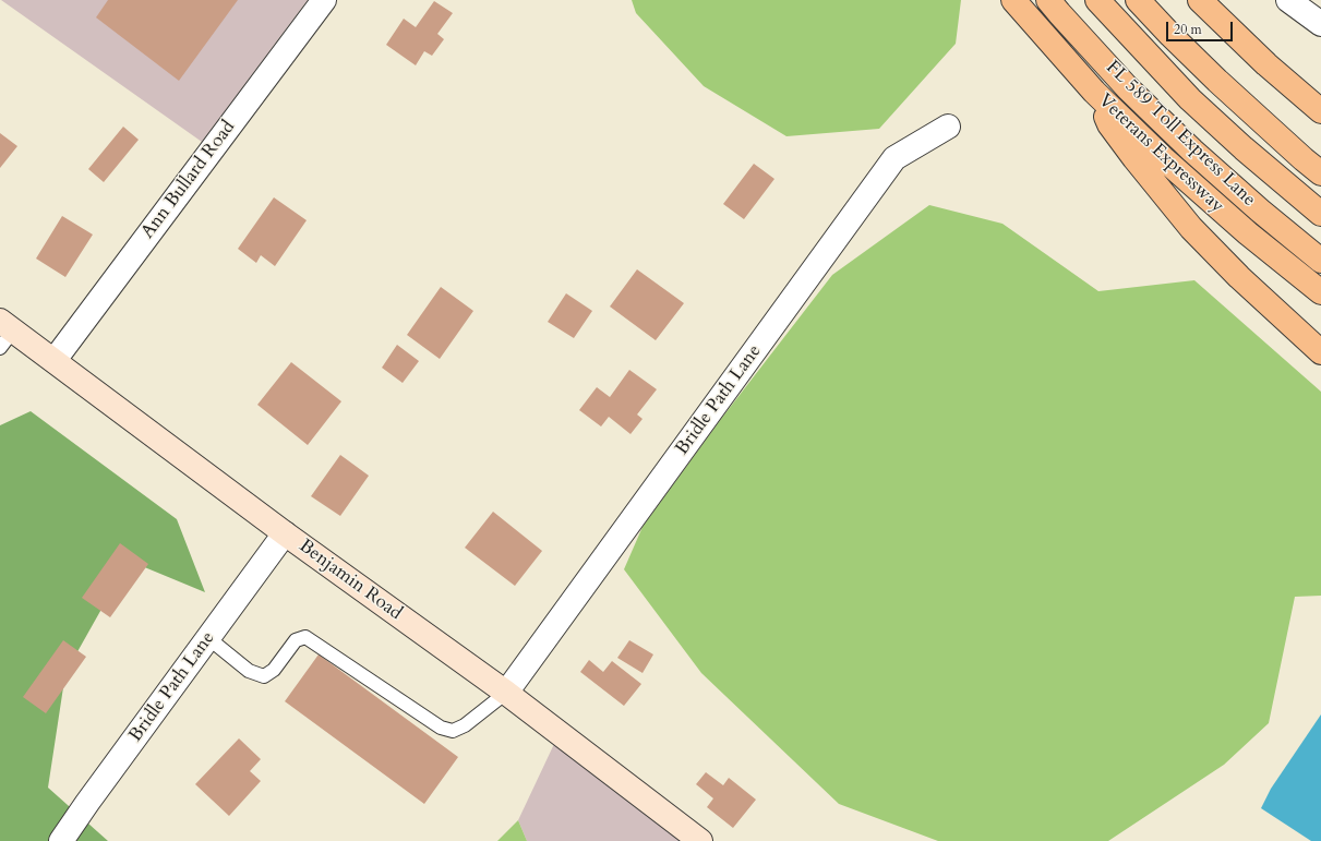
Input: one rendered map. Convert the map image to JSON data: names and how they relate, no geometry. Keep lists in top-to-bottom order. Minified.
{"streets":{"highway":["FL 589 Toll Express Lane","Veterans Expressway"],"street":["Ann Bullard Road","Bridle Path Lane","Benjamin Road"]},"crossings":[["Ann Bullard Road","Benjamin Road"],["Bridle Path Lane","Benjamin Road"]],"scale_bar":"20 m"}
